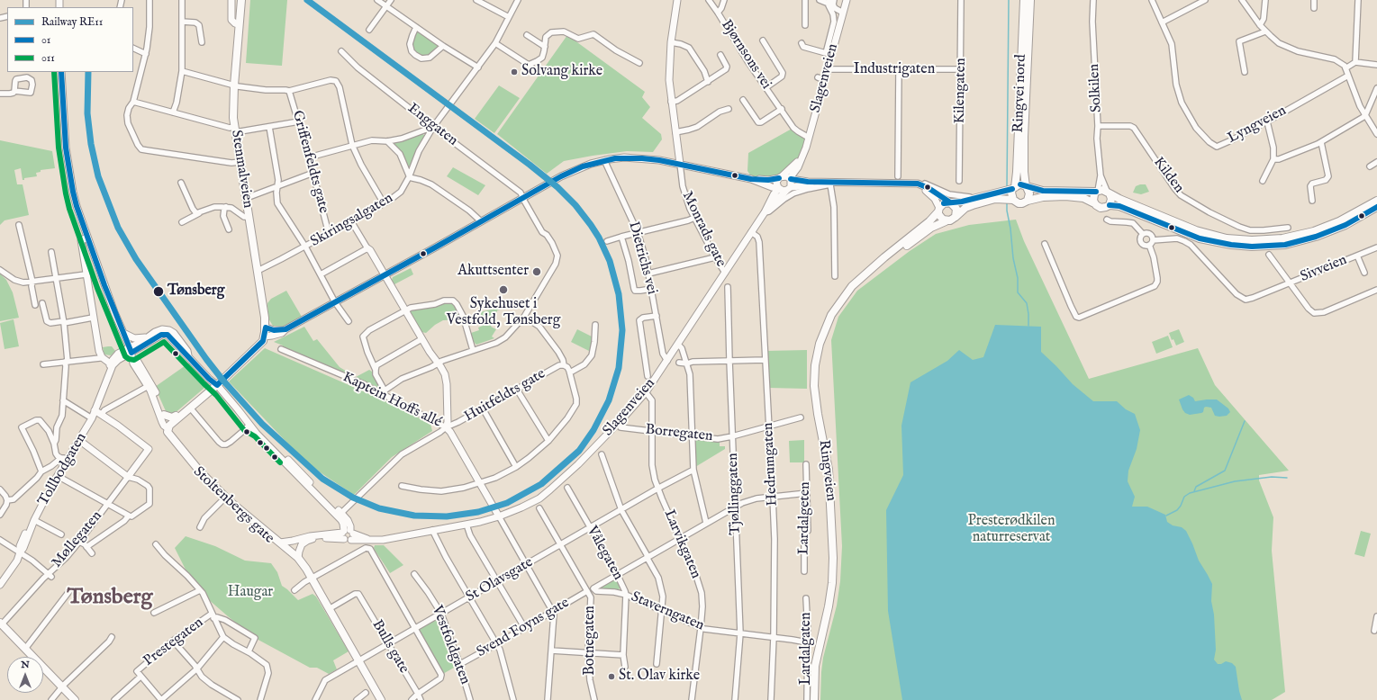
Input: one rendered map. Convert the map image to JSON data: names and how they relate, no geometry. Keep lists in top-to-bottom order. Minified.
{"streets":{"main road":["Slagenveien","Ringvei nord","Stenmalveien","Kaptein Hoffs allé","Tollbodgaten","Ringveien","Stoltenbergs gate","Møllegaten"],"street":["Bjørnsons vei","Industrigaten","Solkilen","Kilengaten","Enggaten","Lyngveien","Griffenfeldts gate","Kilden","Skiringsalgaten","Monrads gate","Dietrichs vei","Sivveien","Huitfeldts gate","Borregaten","Hedrumgaten","Tjøllinggaten","Lardalgeten","Larvikgaten","Vålegaten","St Olavsgate","Staverngaten","Svend Foyns gate","Botnegaten","Prestegaten","Vestfoldgaten","Bulls gate","Lardalgaten"]},"crossings":[["Bjørnsons vei","Slagenveien"],["Industrigaten","Slagenveien"],["Industrigaten","Kilengaten"],["Slagenveien","Monrads gate"],["Slagenveien","Dietrichs vei"],["Slagenveien","Kaptein Hoffs allé"],["Slagenveien","Hedrumgaten"],["Slagenveien","Stoltenbergs gate"],["Slagenveien","Larvikgaten"],["Solkilen","Kilden"],["Ringvei nord","Ringveien"],["Enggaten","Skiringsalgaten"],["Enggaten","Kaptein Hoffs allé"],["Griffenfeldts gate","Skiringsalgaten"],["Stenmalveien","Skiringsalgaten"],["Huitfeldts gate","Kaptein Hoffs allé"],["Kaptein Hoffs allé","St Olavsgate"],["Kaptein Hoffs allé","Svend Foyns gate"],["Borregaten","Hedrumgaten"],["Borregaten","Tjøllinggaten"],["Borregaten","Larvikgaten"],["Hedrumgaten","Staverngaten"],["Tjøllinggaten","Staverngaten"],["Stoltenbergs gate","St Olavsgate"],["Stoltenbergs gate","Bulls gate"],["Larvikgaten","St Olavsgate"],["Larvikgaten","Staverngaten"],["Vålegaten","St Olavsgate"],["Vålegaten","Staverngaten"],["St Olavsgate","Botnegaten"],["St Olavsgate","Vestfoldgaten"],["St Olavsgate","Bulls gate"],["Staverngaten","Lardalgaten"],["Svend Foyns gate","Botnegaten"],["Svend Foyns gate","Vestfoldgaten"]],"districts":["Tønsberg"],"parks":["Presterødkilen naturreservat","Haugar"],"places":["Solvang kirke","Akuttsenter","Sykehuset i Vestfold, Tønsberg","Tønsberg","St. Olav kirke"],"lines":["rail line RE11","transit line 01","transit line 011"],"legend":["Railway RE11","01","011"],"north":"top"}
